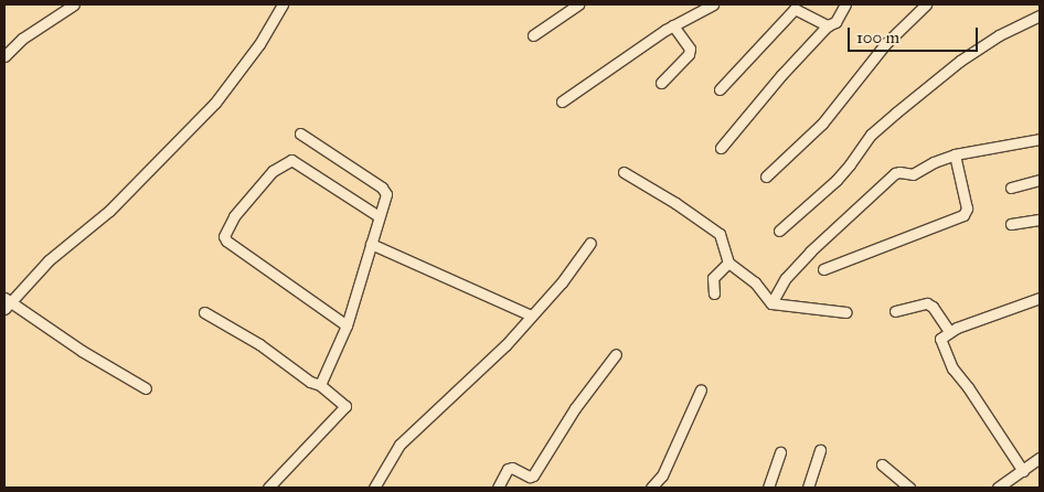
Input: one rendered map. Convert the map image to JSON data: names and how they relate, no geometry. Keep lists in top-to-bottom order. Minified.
{"scale_bar":"100 m"}
